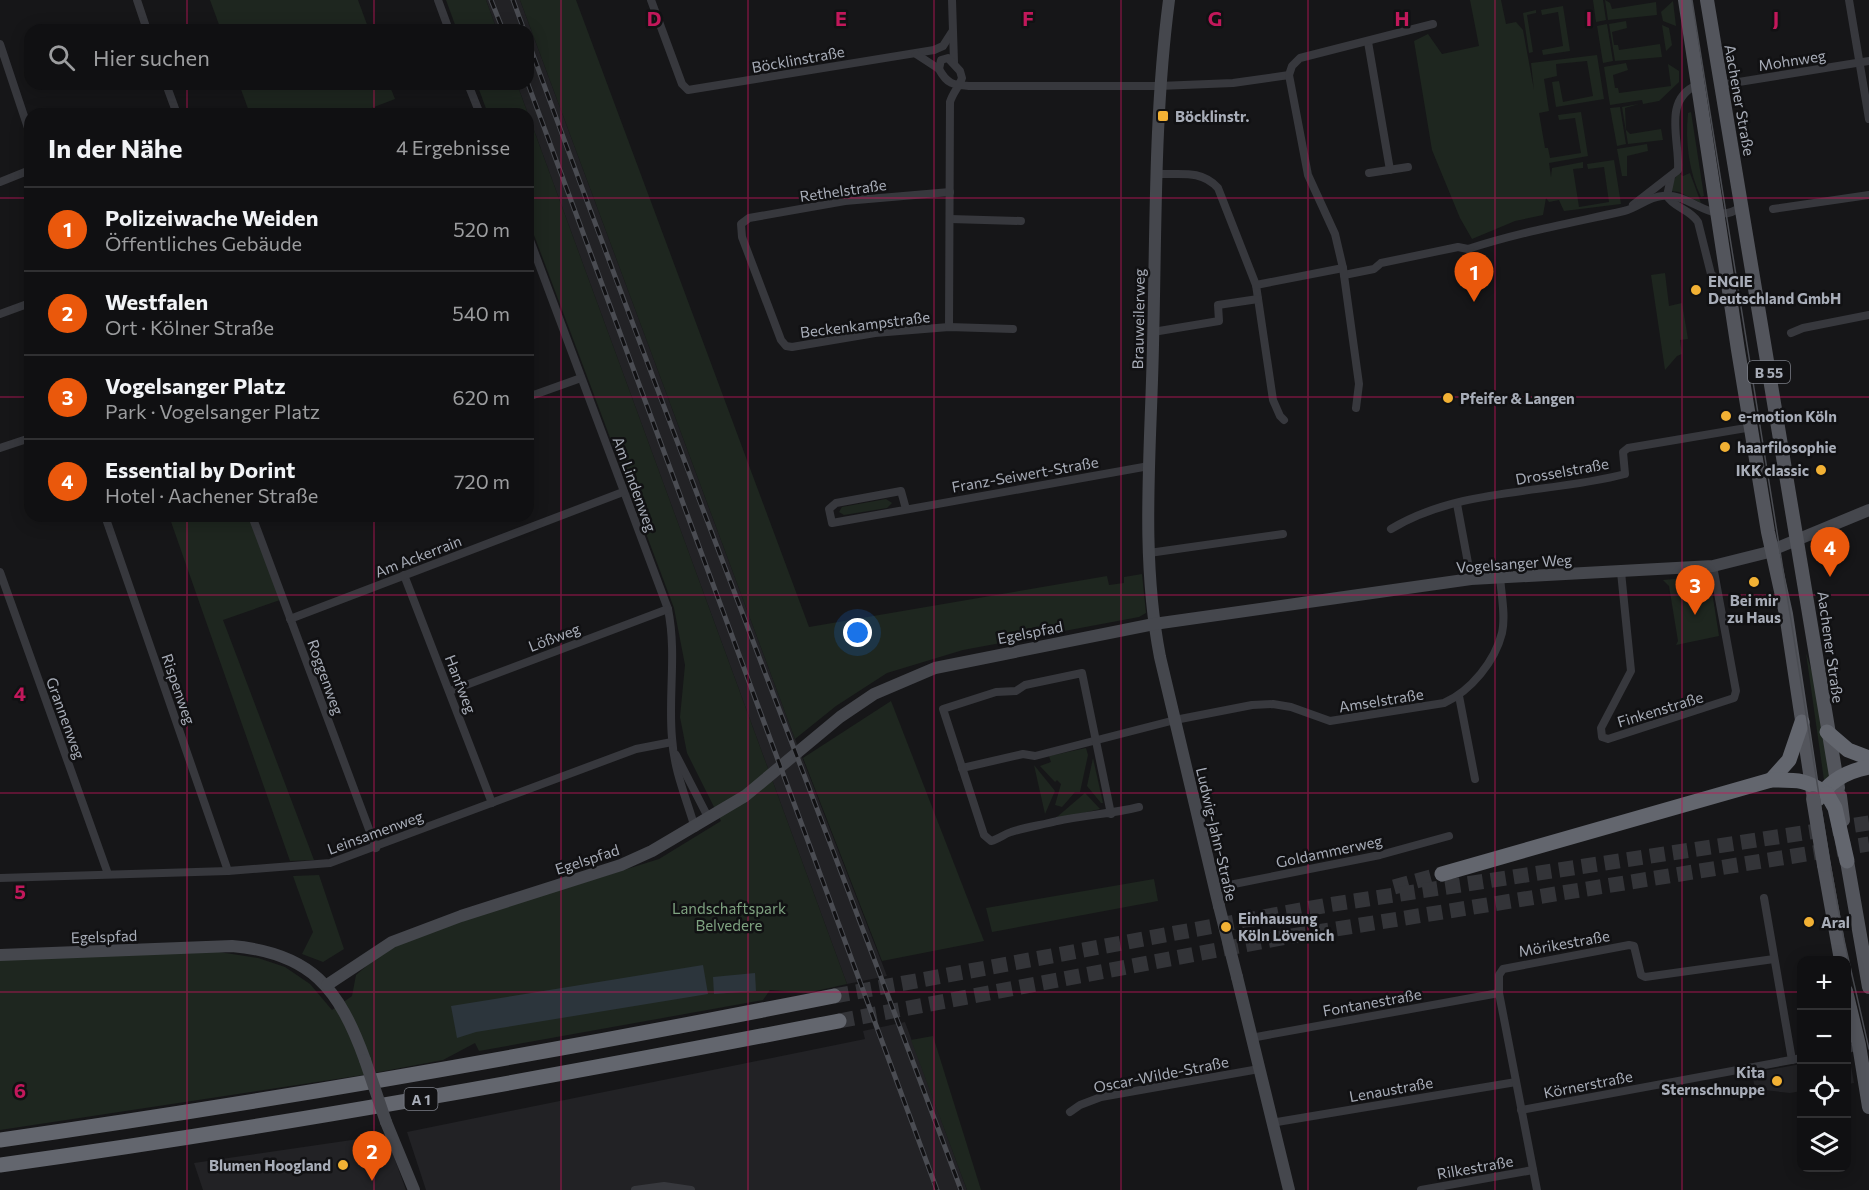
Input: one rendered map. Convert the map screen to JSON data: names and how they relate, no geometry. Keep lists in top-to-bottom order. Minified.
{"streets":{"highway":["A 1"],"main road":["Aachener Straße","B 55"],"street":["Böcklinstraße","Mohnweg","Rethelstraße","Brauweilerweg","Beckenkampstraße","Drosselstraße","Franz-Seiwert-Straße","Am Lindenweg","Am Ackerrain","Vogelsanger Weg","Egelspfad","Lößweg","Roggenweg","Hanfweg","Rispenweg","Amselstraße","Finkenstraße","Grannenweg","Leinsamenweg","Ludwig-Jahn-Straße","Goldammerweg","Mörikestraße","Fontanestraße","Oscar-Wilde-Straße","Körnerstraße","Lenaustraße","Rilkestraße"]},"crossings":[["Mohnweg","Aachener Straße"],["Aachener Straße","Vogelsanger Weg"],["Rethelstraße","Beckenkampstraße"],["Brauweilerweg","Franz-Seiwert-Straße"],["Brauweilerweg","Vogelsanger Weg"],["Brauweilerweg","Egelspfad"],["Brauweilerweg","Ludwig-Jahn-Straße"],["B 55","Drosselstraße"],["B 55","Vogelsanger Weg"],["Am Lindenweg","Am Ackerrain"],["Am Lindenweg","Egelspfad"],["Am Lindenweg","Lößweg"],["Am Lindenweg","Leinsamenweg"],["Am Ackerrain","Roggenweg"],["Am Ackerrain","Hanfweg"],["Vogelsanger Weg","Egelspfad"],["Vogelsanger Weg","Amselstraße"],["Vogelsanger Weg","Finkenstraße"],["Vogelsanger Weg","Ludwig-Jahn-Straße"],["Egelspfad","Ludwig-Jahn-Straße"],["Lößweg","Hanfweg"],["Roggenweg","Leinsamenweg"],["Hanfweg","Leinsamenweg"],["Rispenweg","Leinsamenweg"],["Amselstraße","Ludwig-Jahn-Straße"],["Grannenweg","Leinsamenweg"],["Ludwig-Jahn-Straße","Goldammerweg"],["Ludwig-Jahn-Straße","Fontanestraße"],["Ludwig-Jahn-Straße","Oscar-Wilde-Straße"],["Ludwig-Jahn-Straße","Lenaustraße"],["Mörikestraße","Fontanestraße"]],"parks":["Landschaftspark Belvedere"],"places":{"transit":["Böcklinstr."],"other":["ENGIE Deutschland GmbH","Pfeifer & Langen","e-motion Köln","haarfilosophie","IKK classic","Bei mir zu Haus","Aral","Einhausung Köln Lövenich","Kita Sternschnuppe","Blumen Hoogland"]},"page":{"search":"Hier suchen","heading":["In der Nähe","4 Ergebnisse"],"list":[{"mark":"1","name":"Polizeiwache Weiden","note":"Öffentliches Gebäude","value":"520 m"},{"mark":"2","name":"Westfalen","note":"Ort · Kölner Straße","value":"540 m"},{"mark":"3","name":"Vogelsanger Platz","note":"Park · Vogelsanger Platz","value":"620 m"},{"mark":"4","name":"Essential by Dorint","note":"Hotel · Aachener Straße","value":"720 m"}],"pins":["1","4","3","2"],"map_buttons":["+","−"]},"grid":{"columns":["D","E","F","G","H","I","J"],"rows":["4","5","6"]}}
